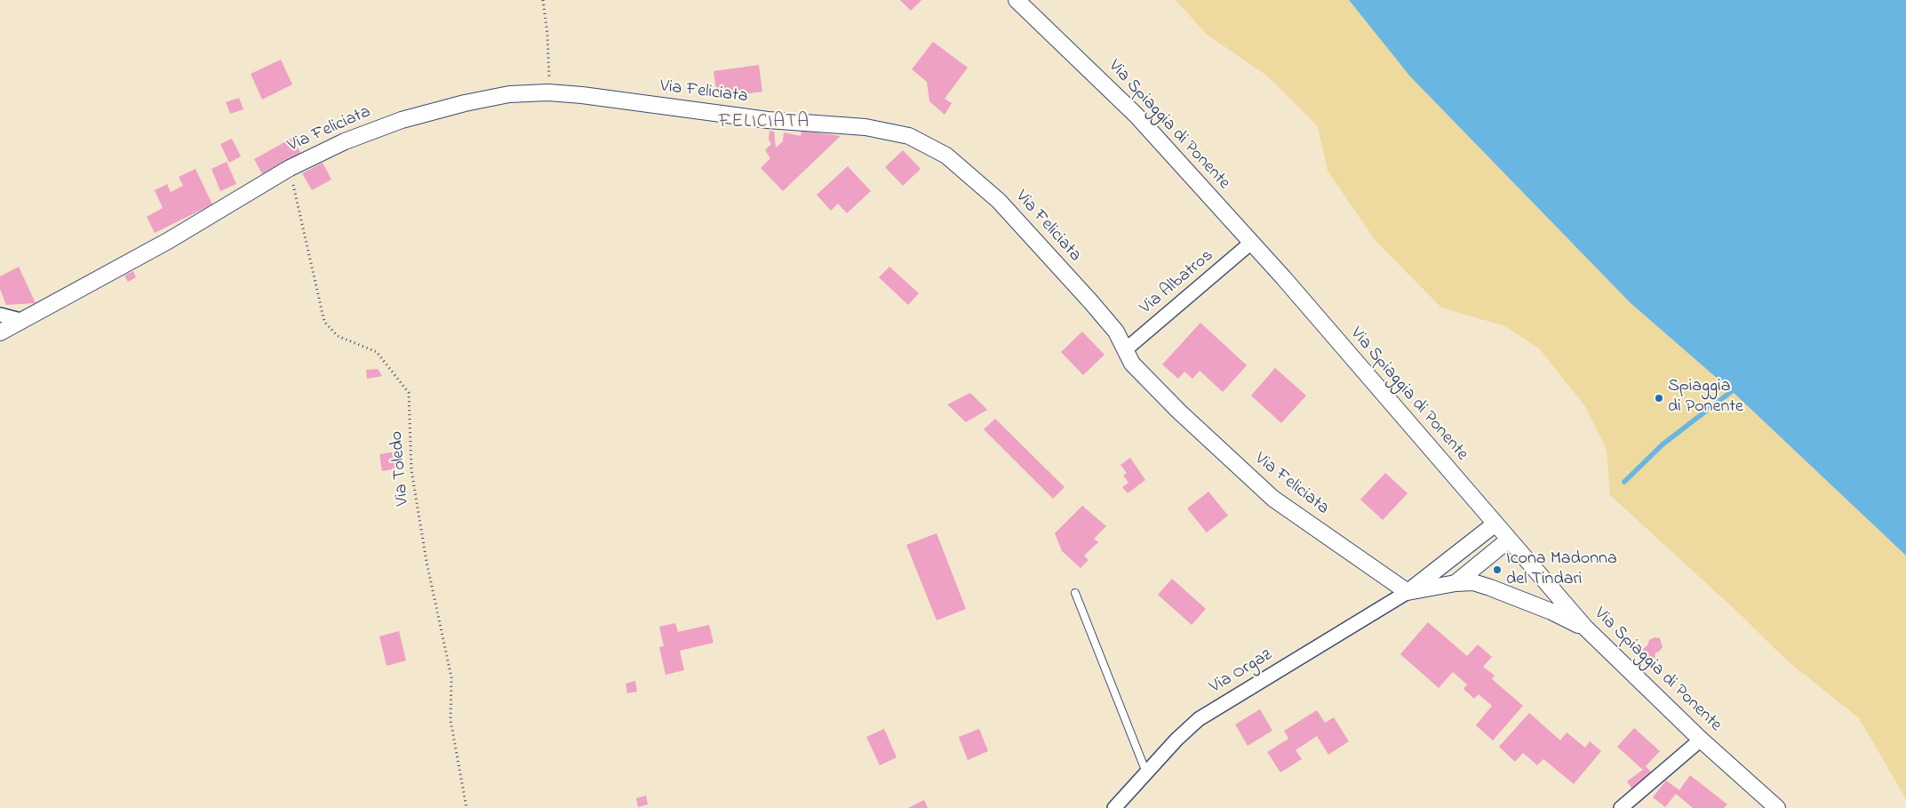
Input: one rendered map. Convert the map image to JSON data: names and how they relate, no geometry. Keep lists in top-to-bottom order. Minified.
{"streets":{"street":["Via Feliciata","Via Spiaggia di Ponente","Via Albatros","Via Orgaz"],"path":["Via Toledo"]},"crossings":[["Via Feliciata","Via Albatros"],["Via Feliciata","Via Toledo"],["Via Feliciata","Via Orgaz"],["Via Spiaggia di Ponente","Via Albatros"]],"districts":["FELICIATA"],"places":["Spiaggia di Ponente","Icona Madonna del Tindari"]}
